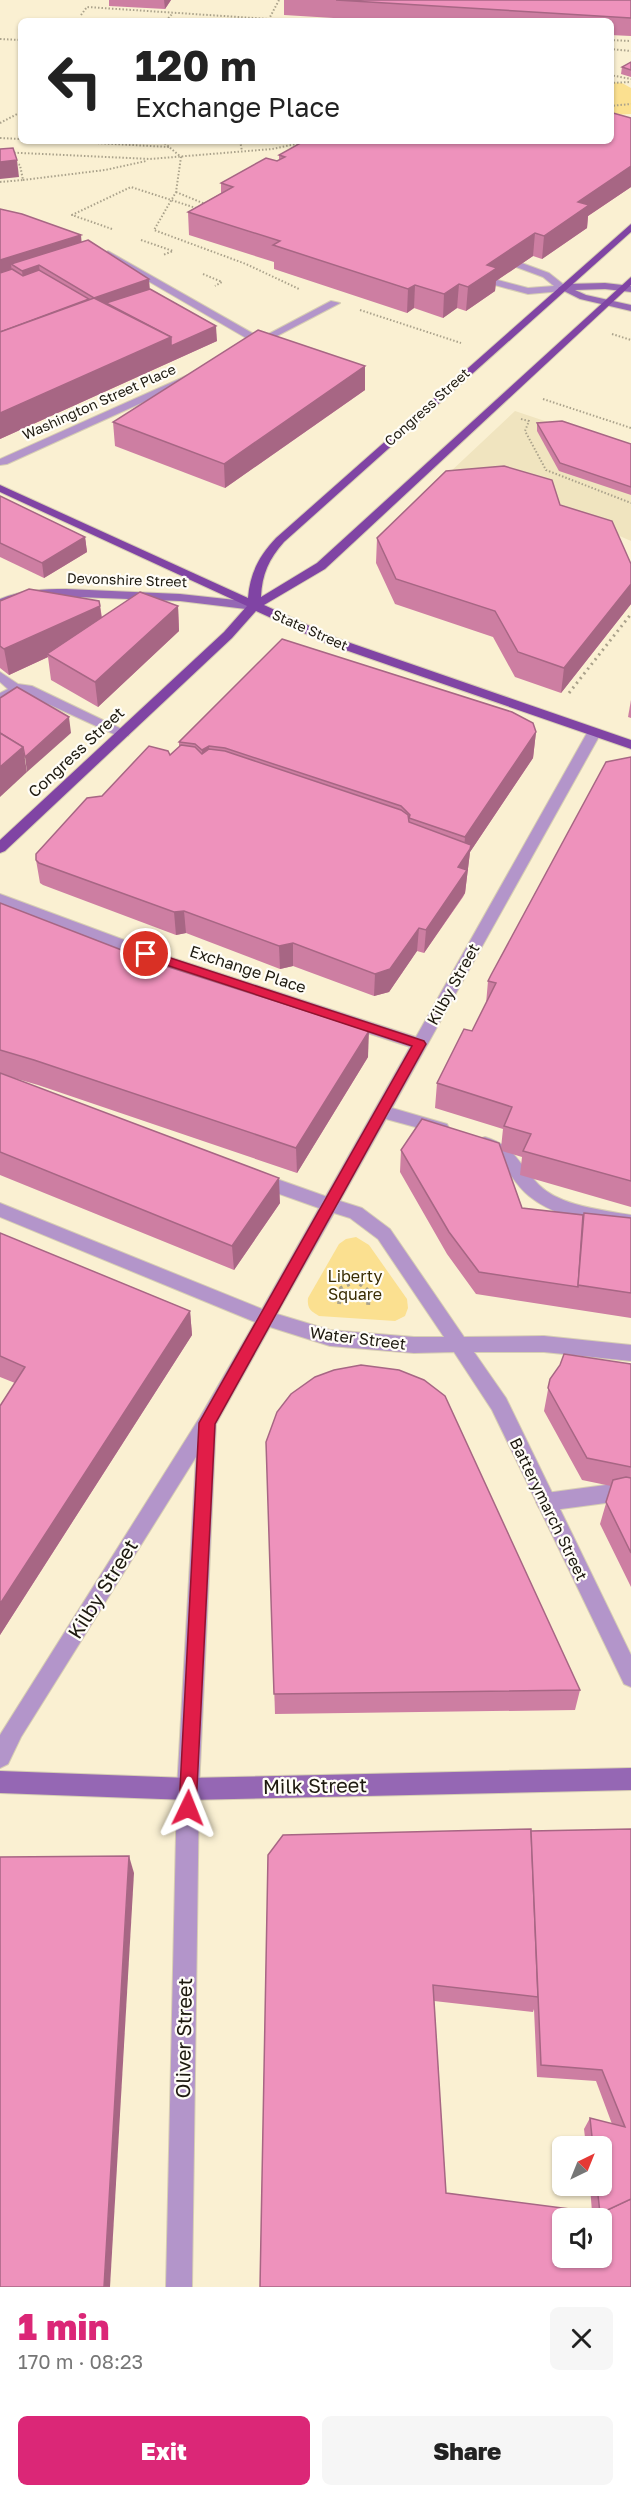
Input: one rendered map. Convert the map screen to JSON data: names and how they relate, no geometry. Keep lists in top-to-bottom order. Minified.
{"streets":{"main road":["Congress Street","Devonshire Street","State Street","Milk Street"],"street":["Washington Street Place","Exchange Place","Kilby Street","Water Street","Batterymarch Street","Oliver Street"]},"crossings":[["Congress Street","Devonshire Street"],["Congress Street","State Street"],["Devonshire Street","State Street"],["State Street","Kilby Street"],["Exchange Place","Kilby Street"],["Kilby Street","Water Street"],["Kilby Street","Milk Street"],["Kilby Street","Oliver Street"],["Water Street","Batterymarch Street"],["Milk Street","Oliver Street"]],"parks":["Liberty Square"],"north":"top right","page":{"turn":["120 m","Exchange Place"],"heading":["1 min","170 m · 08:23"],"buttons":["Exit","Share"]}}
